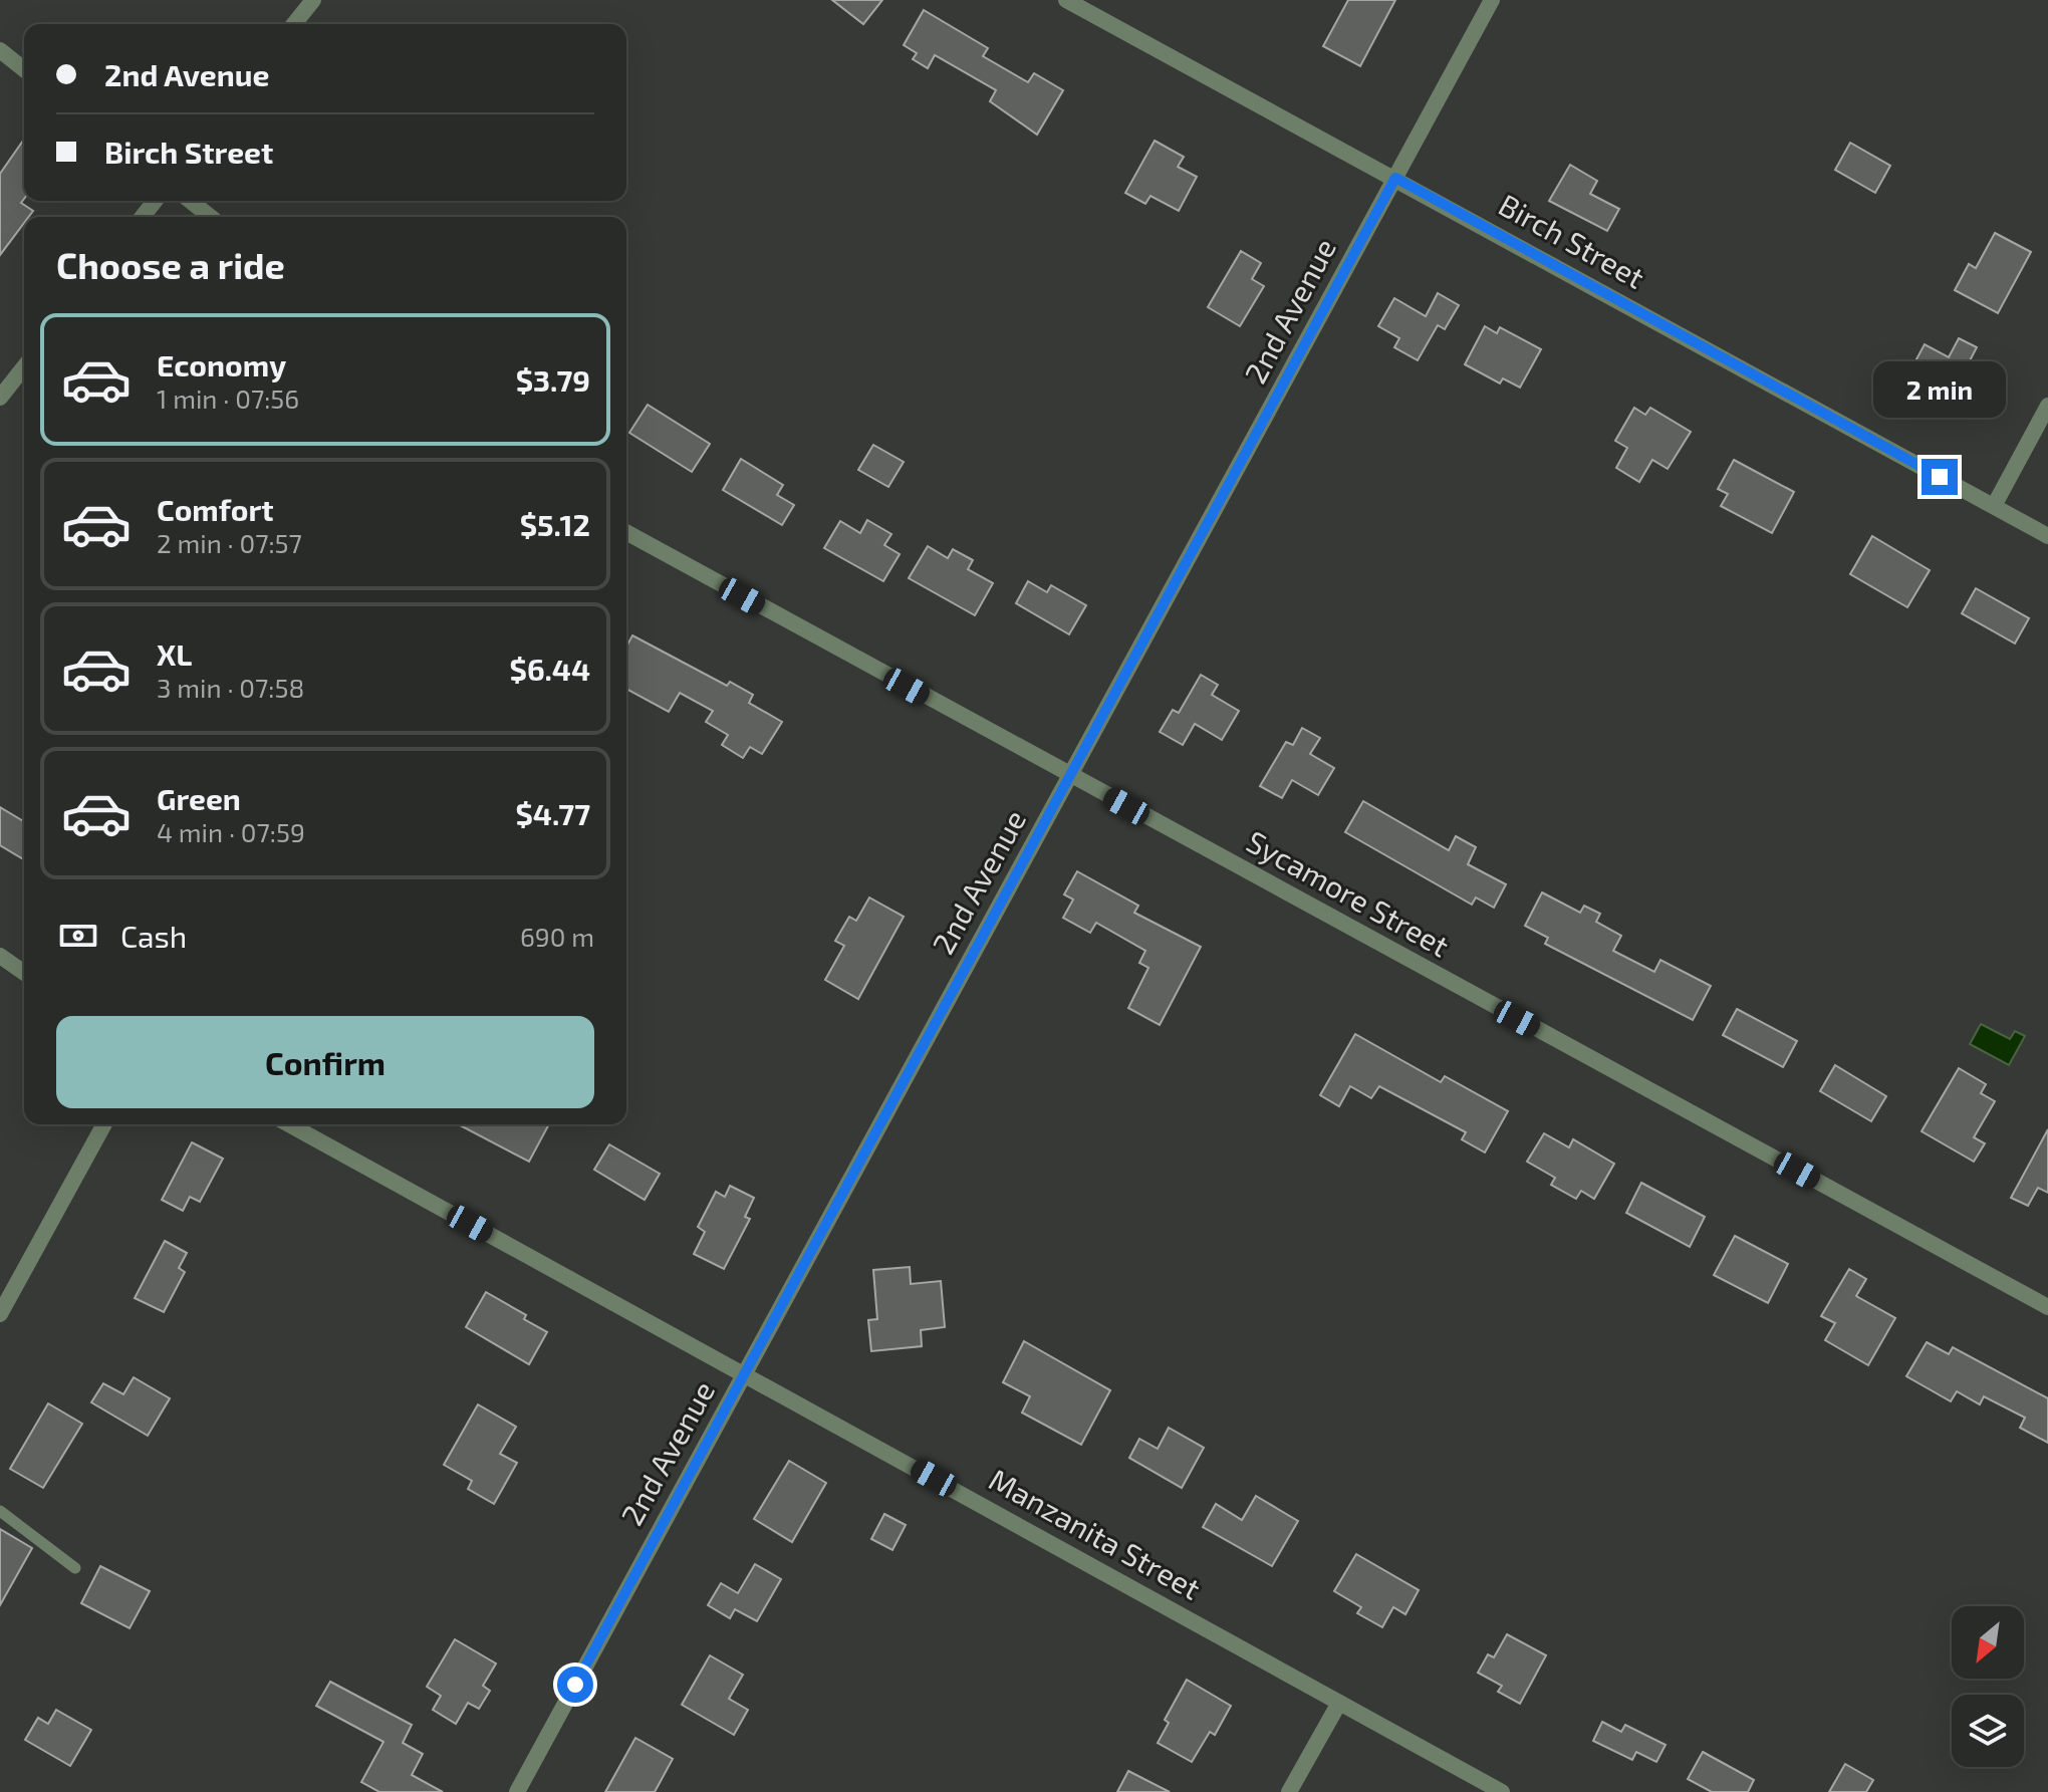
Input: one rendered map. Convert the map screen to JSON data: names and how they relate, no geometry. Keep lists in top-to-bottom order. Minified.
{"streets":{"street":["Birch Street","2nd Avenue","Sycamore Street","Manzanita Street"]},"crossings":[["Birch Street","2nd Avenue"],["2nd Avenue","Sycamore Street"],["2nd Avenue","Manzanita Street"]],"north":"bottom left","page":{"banner":["2nd Avenue","Birch Street"],"heading":"Choose a ride","list":[{"name":"Economy","note":"1 min · 07:56","value":"$3.79"},{"name":"Comfort","note":"2 min · 07:57","value":"$5.12"},{"name":"XL","note":"3 min · 07:58","value":"$6.44"},{"name":"Green","note":"4 min · 07:59","value":"$4.77"}],"bubble":"2 min","pay":["Cash","690 m"],"buttons":"Confirm"}}
